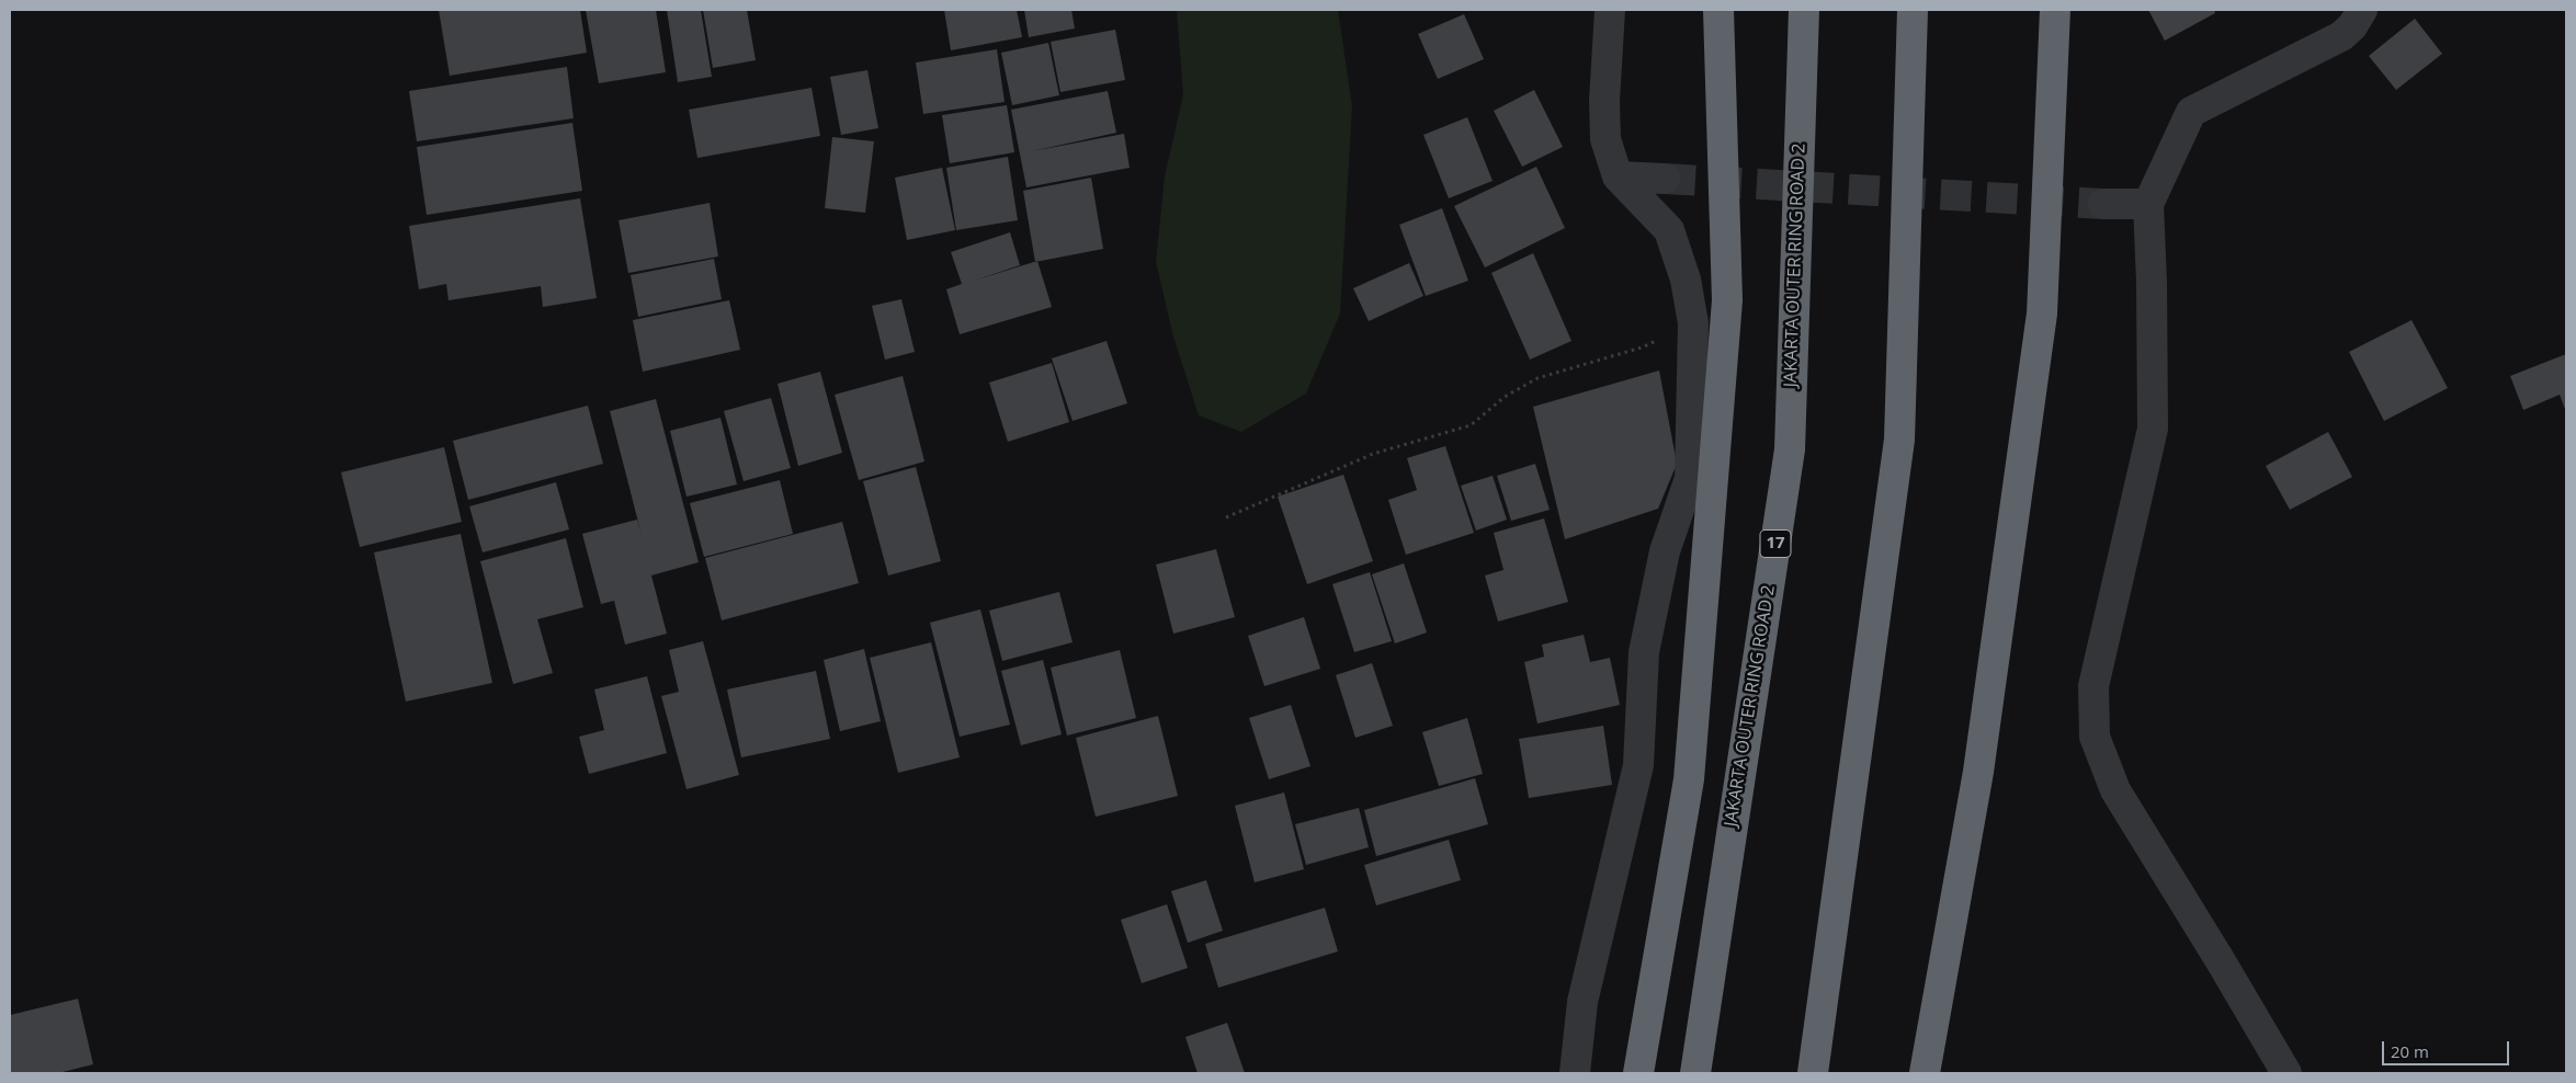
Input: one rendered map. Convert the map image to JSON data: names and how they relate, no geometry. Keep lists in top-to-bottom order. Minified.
{"streets":{"highway":["JAKARTA OUTER RING ROAD 2","17"]},"scale_bar":"20 m"}
